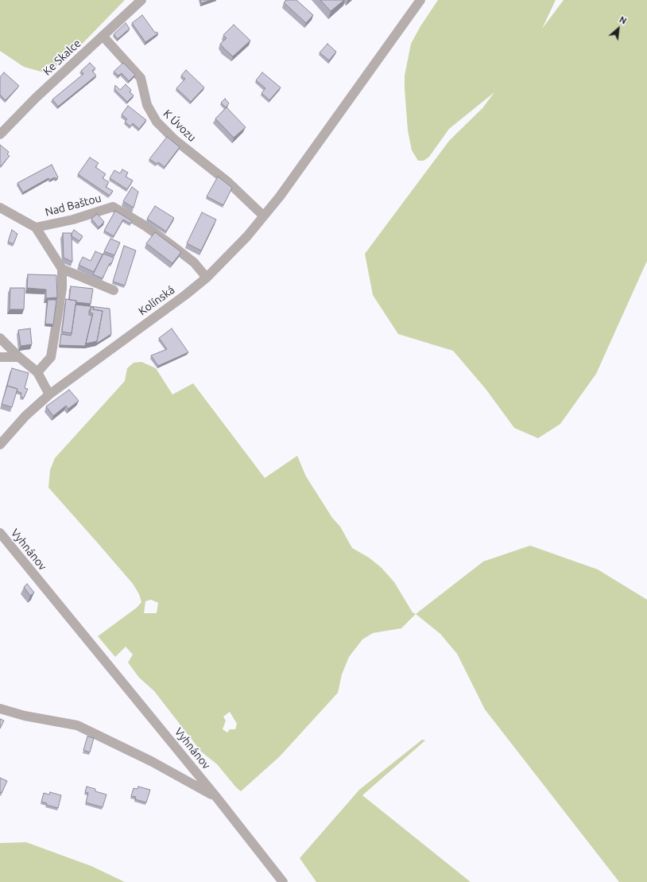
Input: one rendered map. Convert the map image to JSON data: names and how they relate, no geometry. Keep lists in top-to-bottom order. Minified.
{"streets":{"street":["Ke Skalce","K Úvozu","Nad Baštou","Kolínská","Vyhnánov"]},"crossings":[["Ke Skalce","K Úvozu"],["K Úvozu","Kolínská"],["Nad Baštou","Kolínská"]],"north":"top right"}
